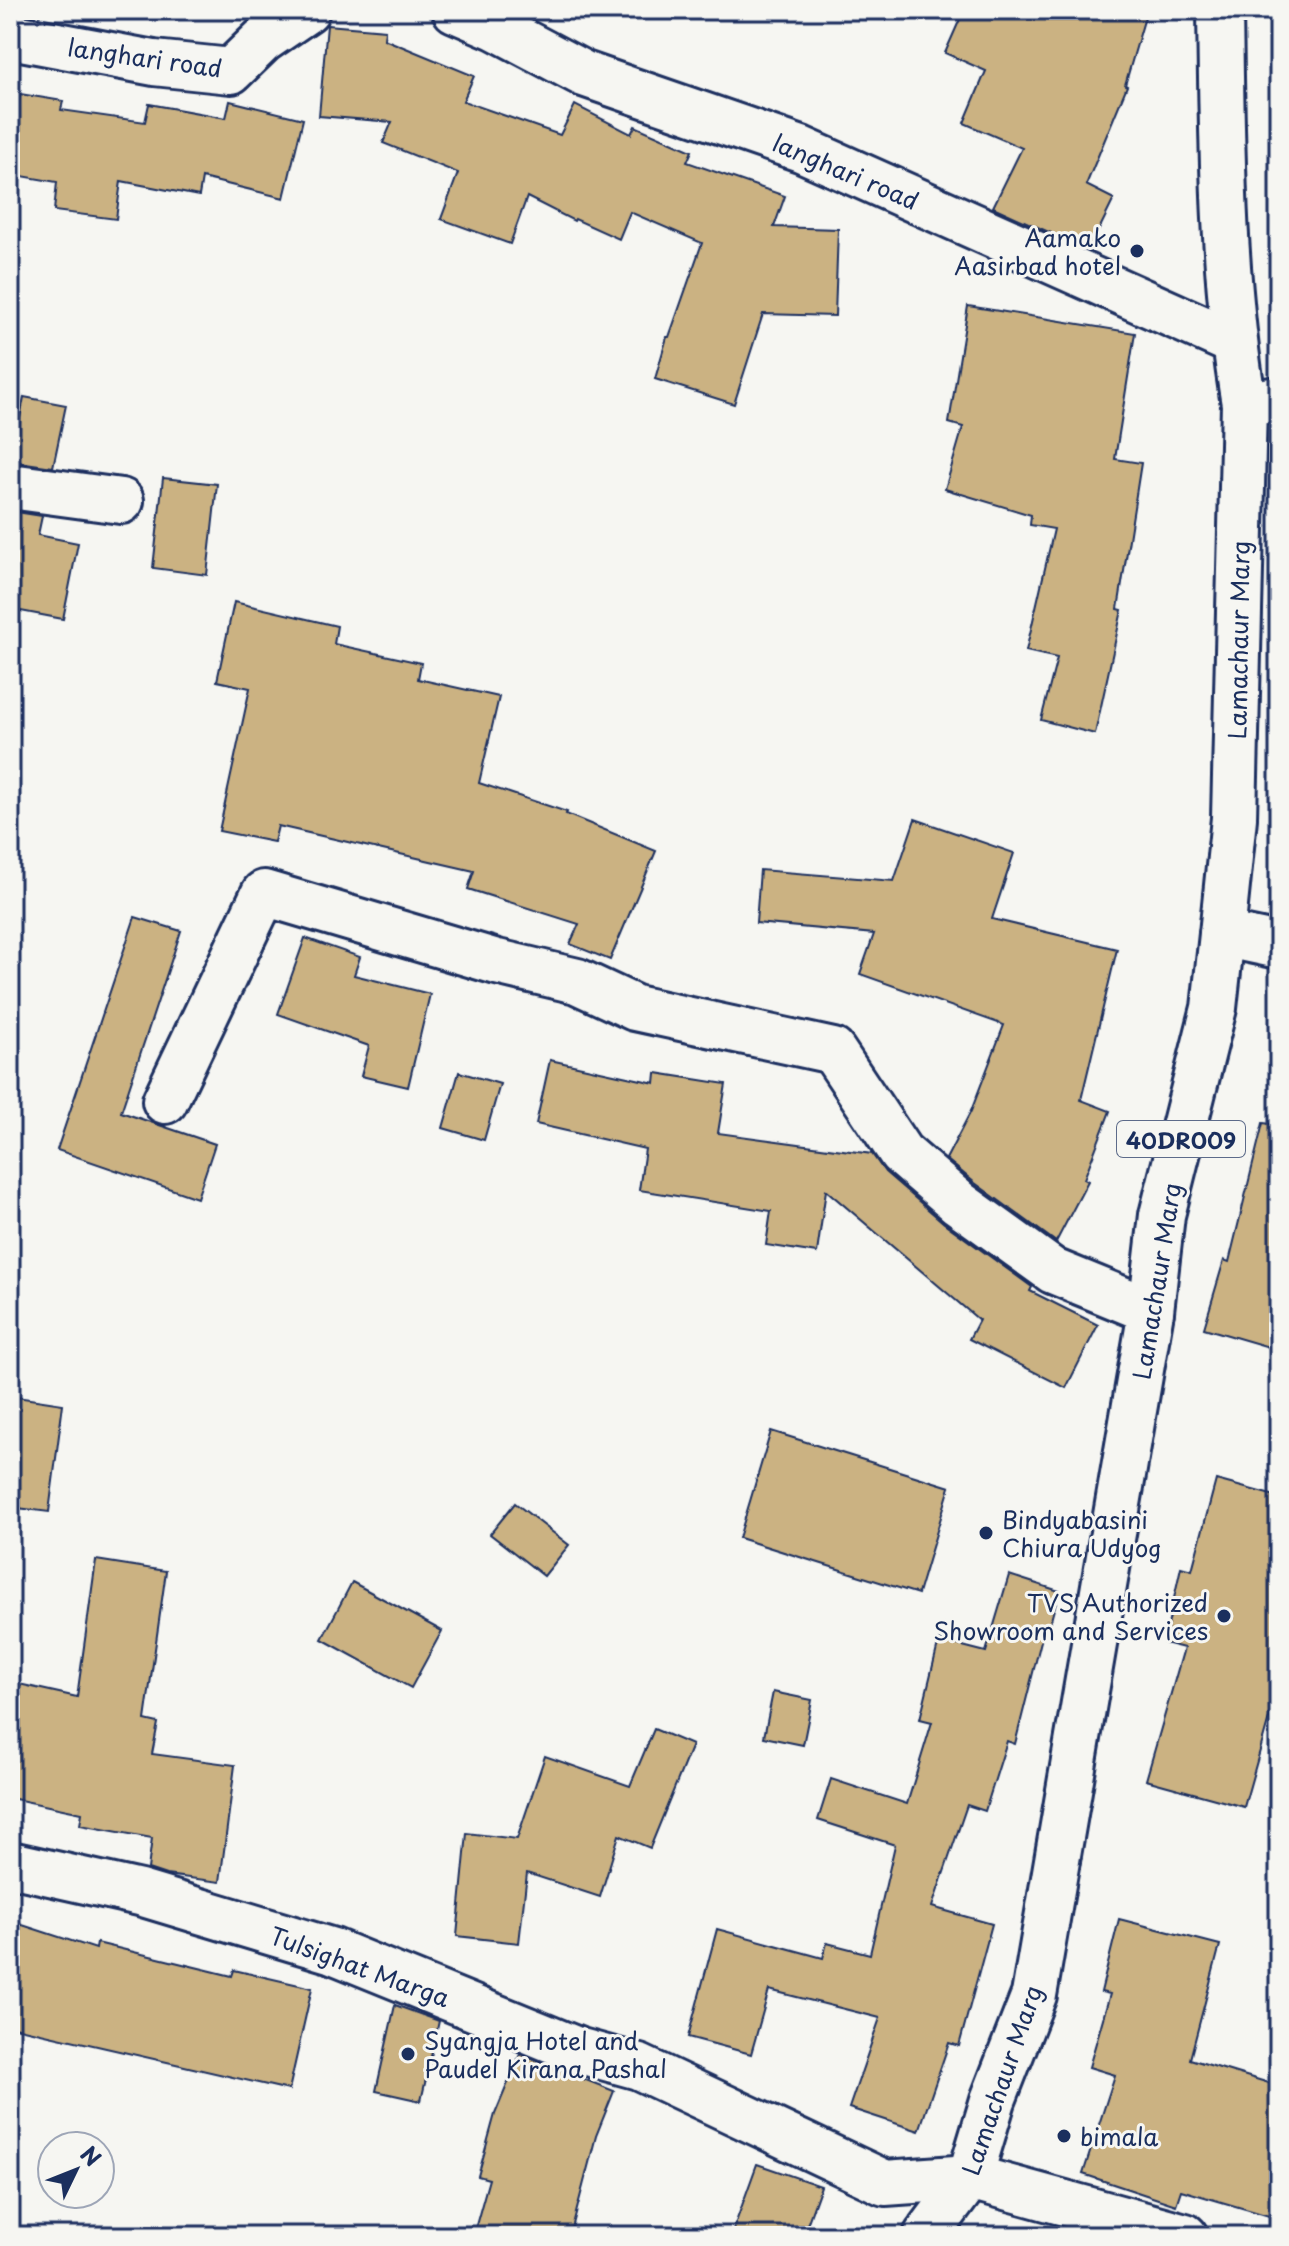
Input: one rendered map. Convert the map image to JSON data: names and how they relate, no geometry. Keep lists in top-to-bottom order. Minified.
{"streets":{"street":["langhari road","Lamachaur Marg","40DR009","Tulsighat Marga"]},"crossings":[["langhari road","Lamachaur Marg"],["Lamachaur Marg","Tulsighat Marga"]],"places":["Aamako Aasirbad hotel","Bindyabasini Chiura Udyog","TVS Authorized Showroom and Services","Syangja Hotel and Paudel Kirana Pashal","bimala"],"north":"top right"}
